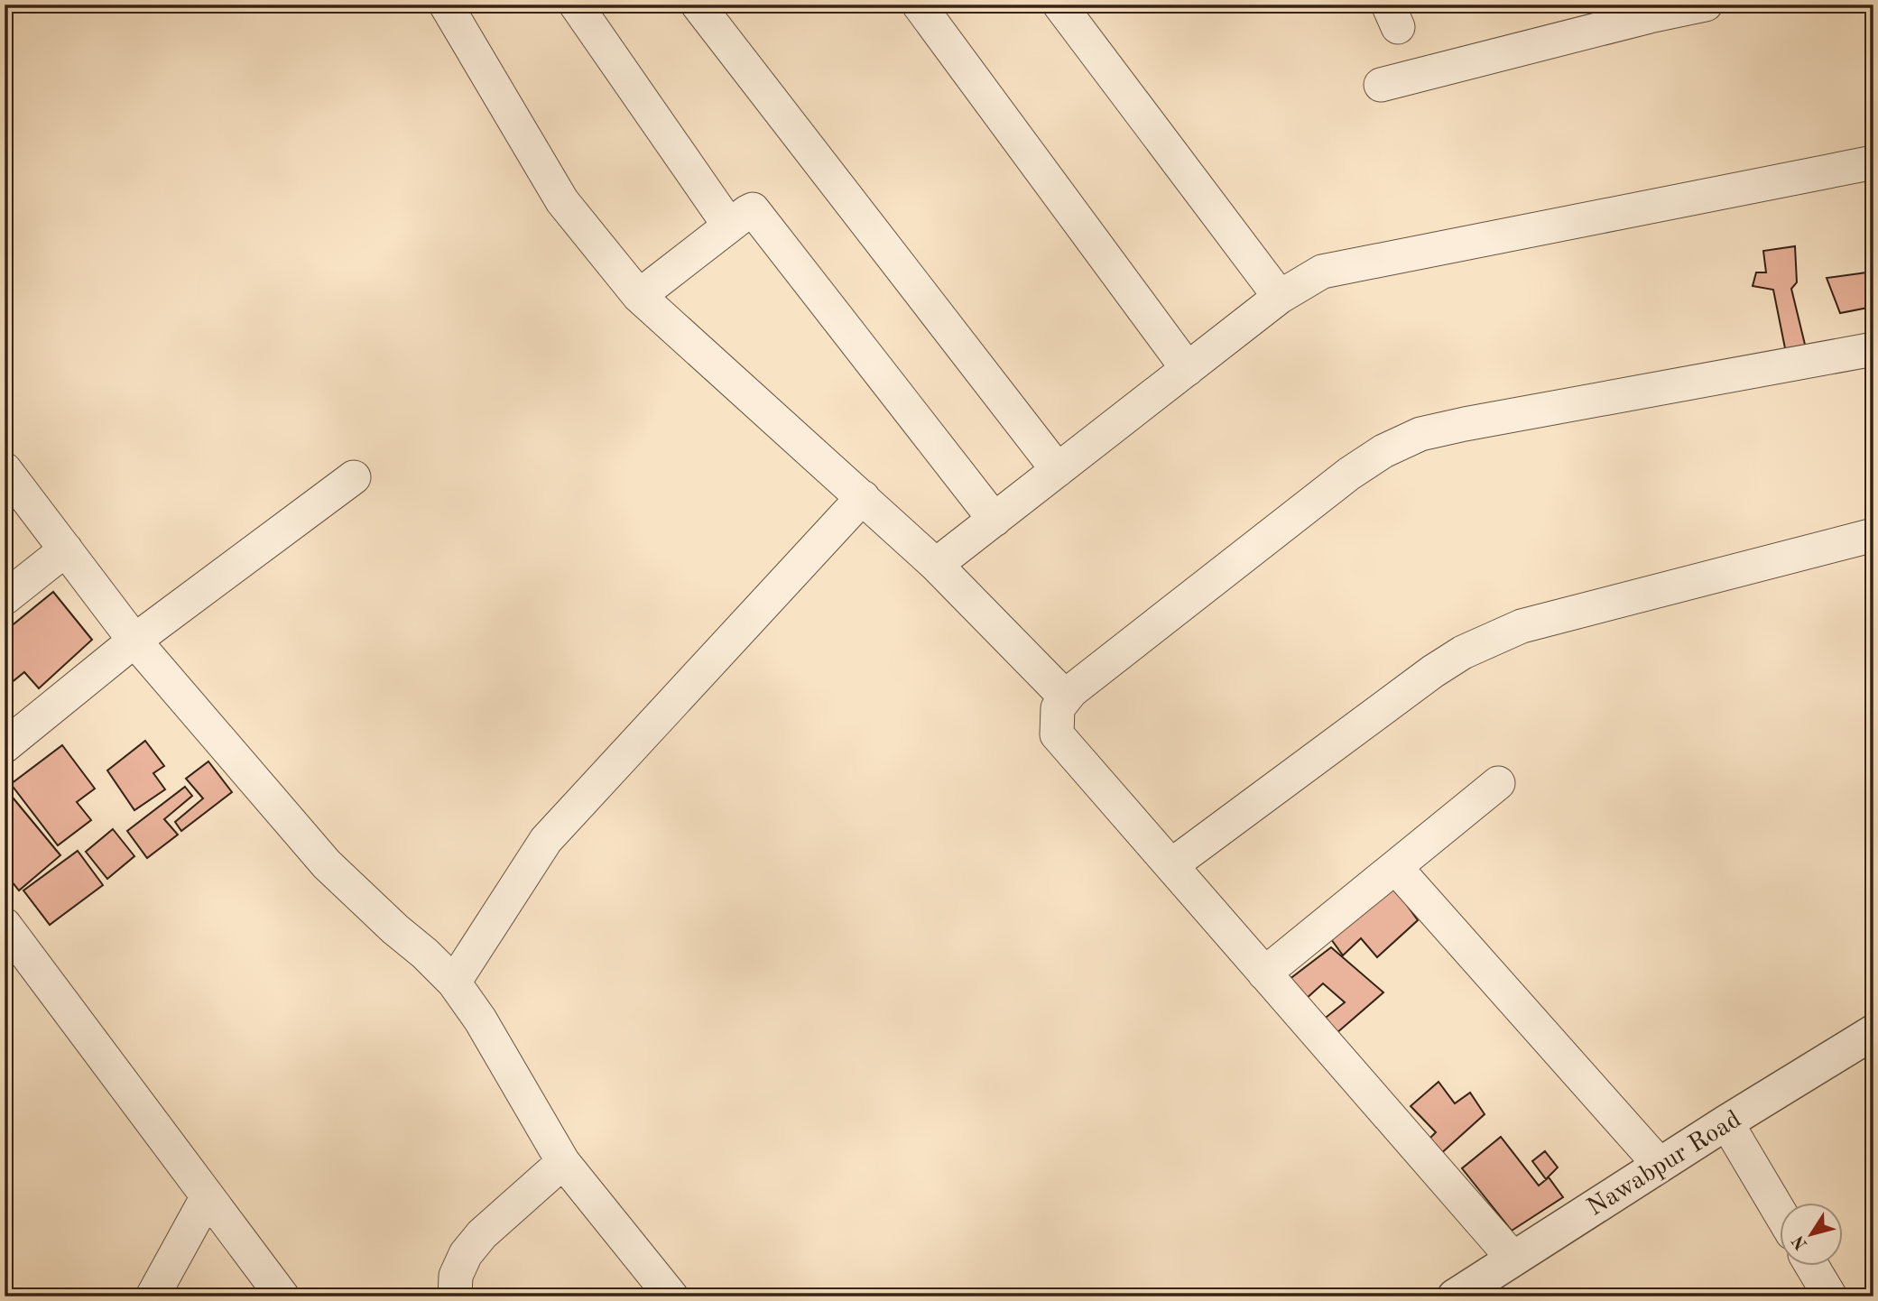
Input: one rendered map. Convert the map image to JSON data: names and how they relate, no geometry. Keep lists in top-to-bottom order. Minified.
{"streets":{"street":["Nawabpur Road"]},"north":"bottom left"}
